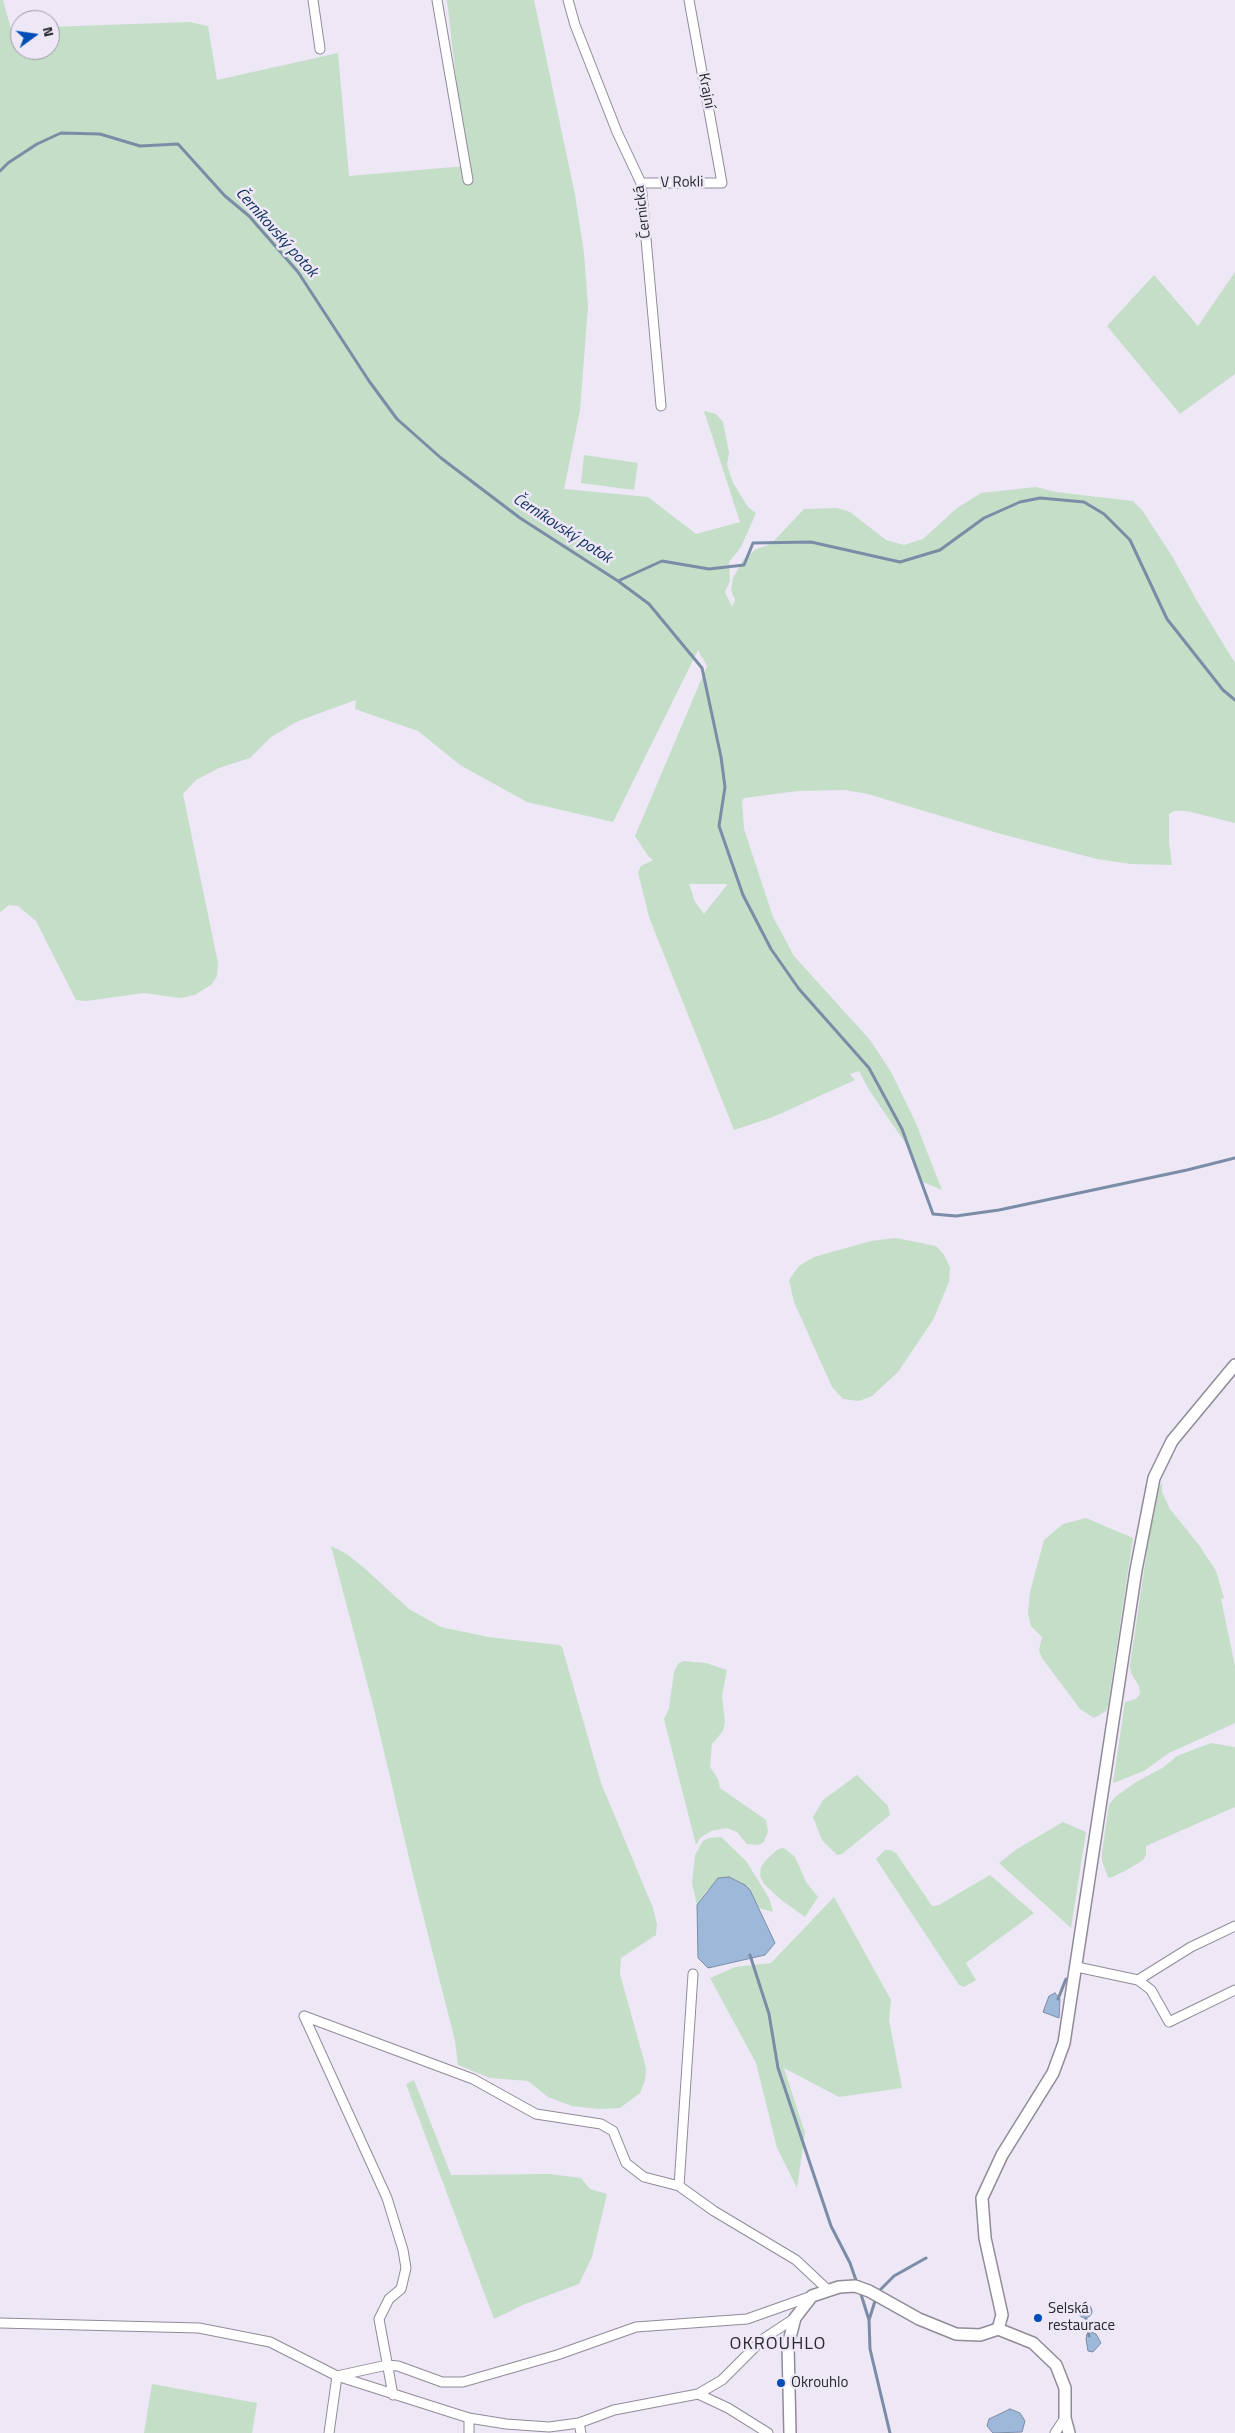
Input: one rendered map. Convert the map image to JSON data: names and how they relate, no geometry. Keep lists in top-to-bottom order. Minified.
{"streets":{"street":["Krajní","V Rokli","Černická"]},"crossings":[["Krajní","V Rokli"],["V Rokli","Černická"]],"districts":["OKROUHLO"],"water":["Černíkovský potok"],"places":["Selská restaurace","Okrouhlo"],"north":"right"}
